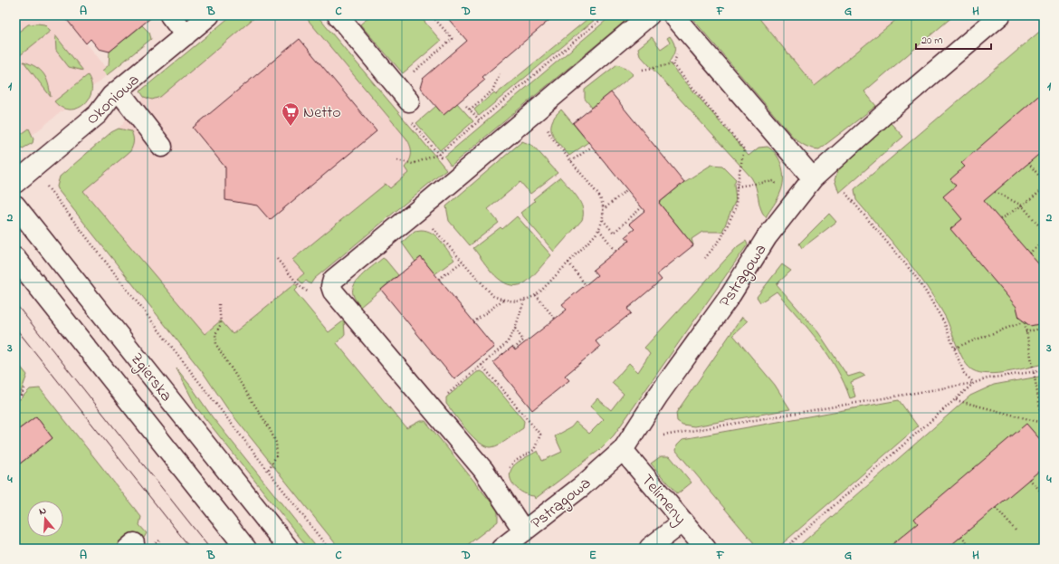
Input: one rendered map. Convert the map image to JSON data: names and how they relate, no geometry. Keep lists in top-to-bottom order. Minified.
{"streets":{"street":["Okoniowa","Pstrągowa","Zgierska","Telimeny"]},"crossings":[["Pstrągowa","Telimeny"]],"places":{"supermarket":["Netto"]},"scale_bar":"20 m","north":"top","grid":{"columns":["A","B","C","D","E","F","G","H"],"rows":["1","2","3","4"]}}
